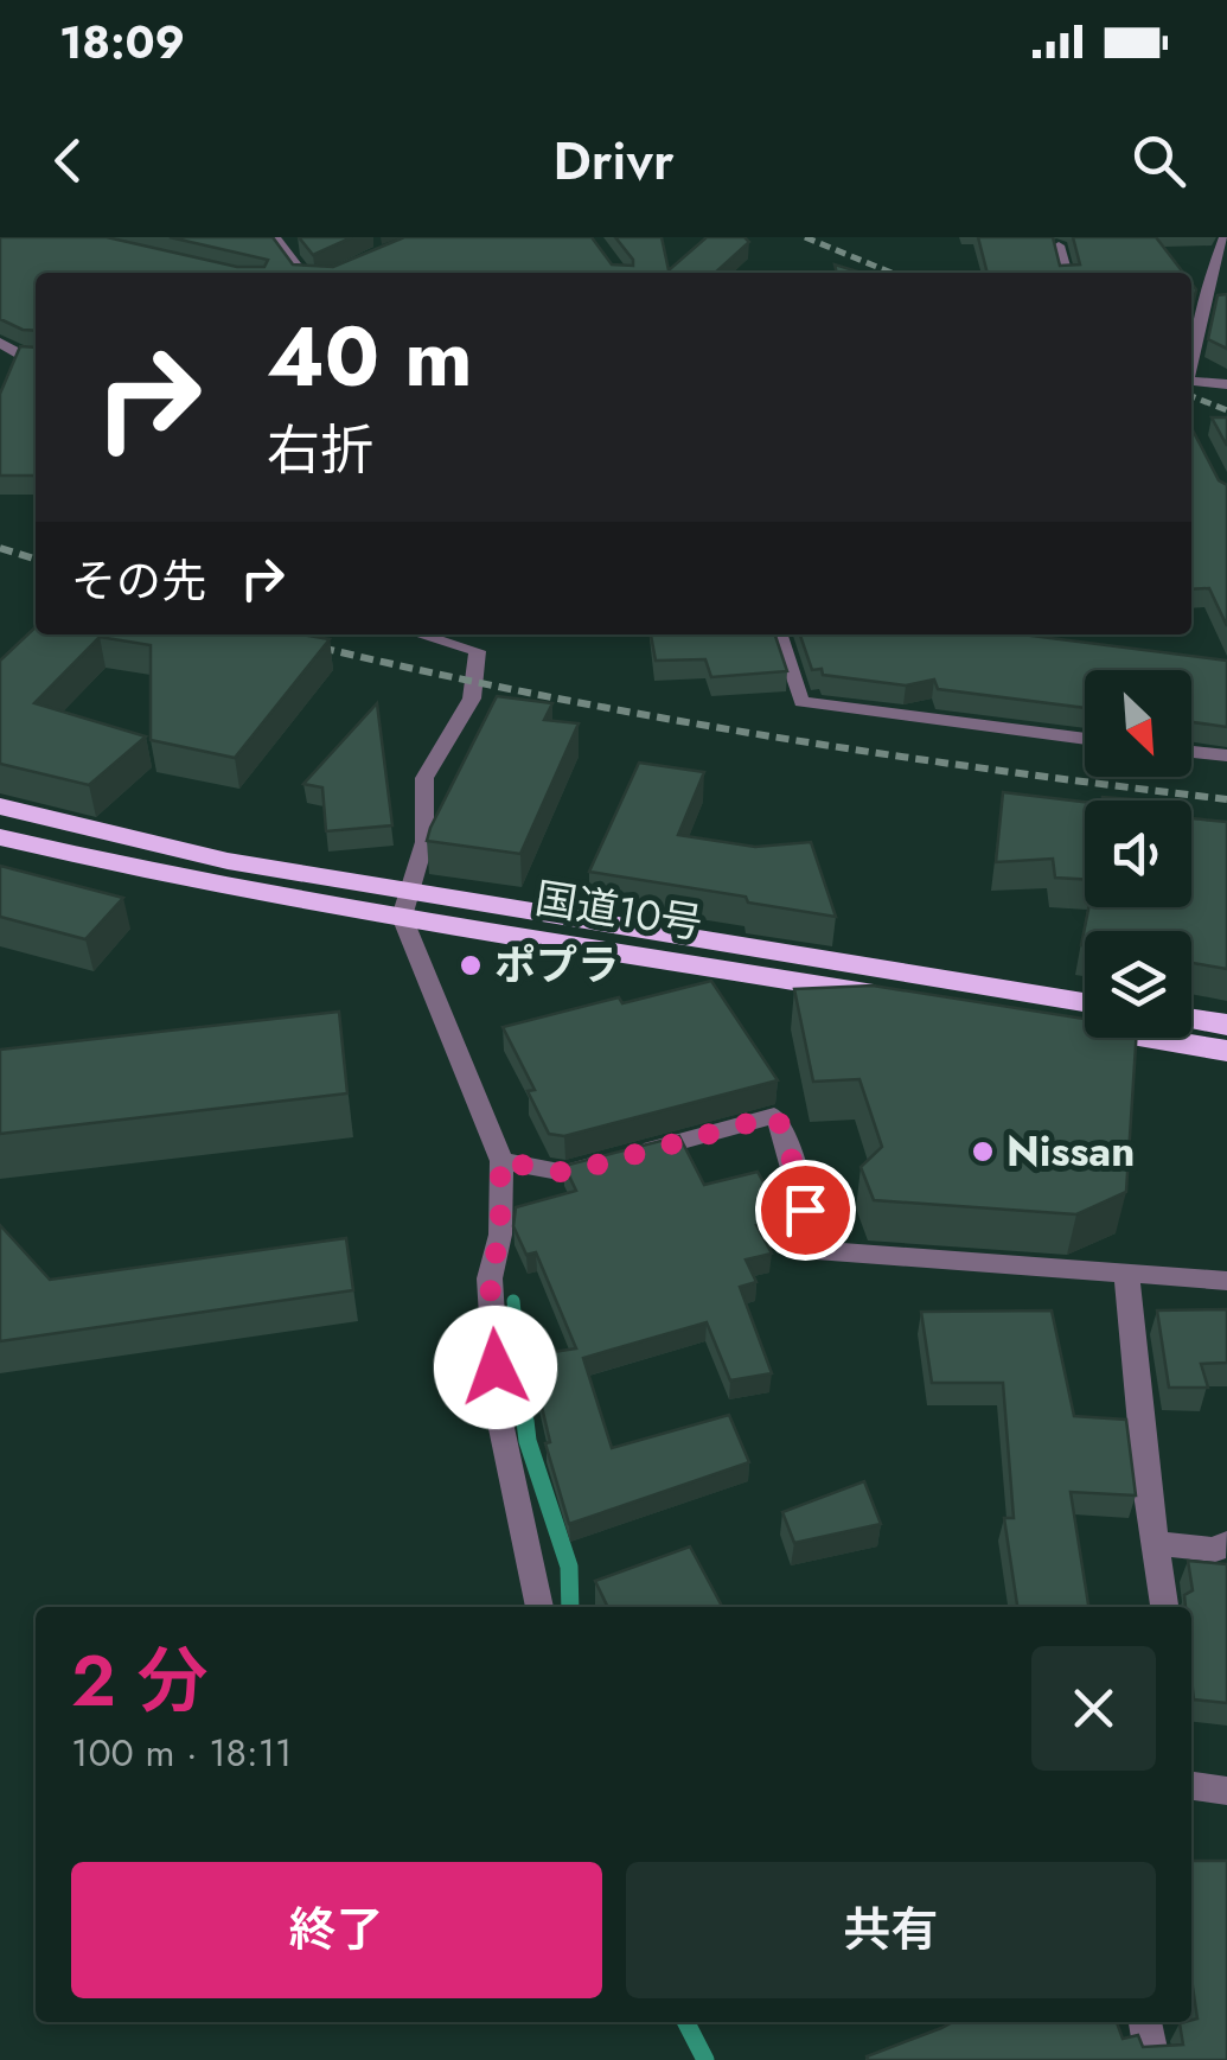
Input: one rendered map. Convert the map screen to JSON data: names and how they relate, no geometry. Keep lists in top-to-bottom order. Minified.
{"streets":{"highway":["国道10号"]},"places":["ポプラ","Nissan"],"north":"bottom right","page":{"status":"18:09","header":"Drivr","turn":["40 m","右折"],"then":"その先","heading":["2 分","100 m · 18:11"],"buttons":["終了","共有"]}}
